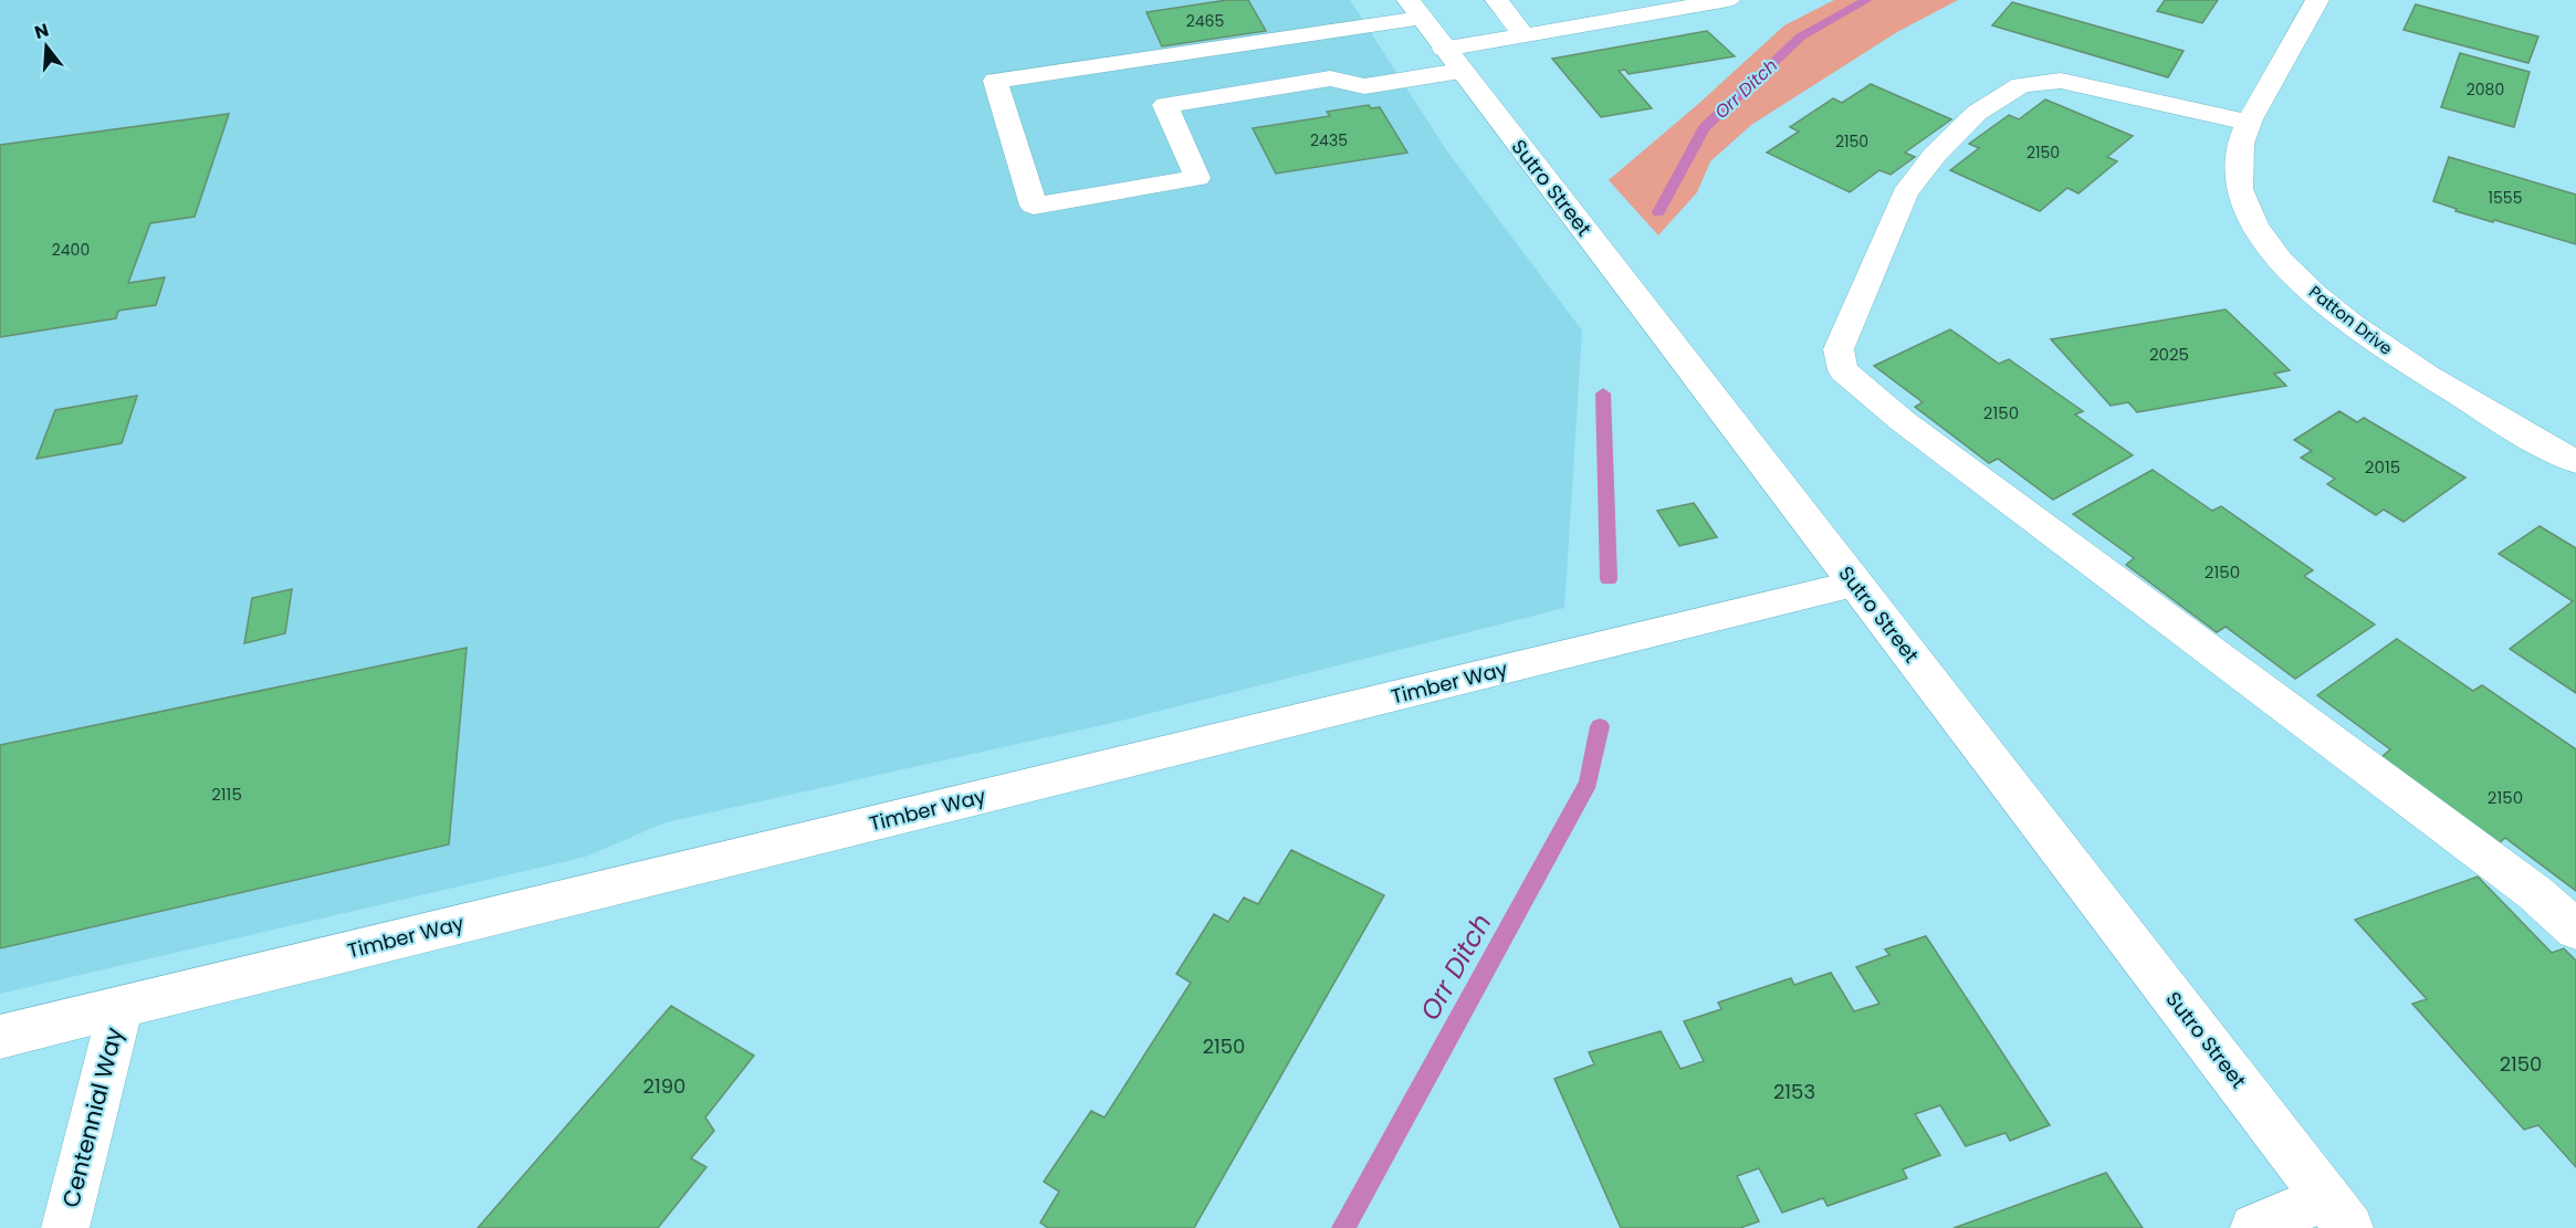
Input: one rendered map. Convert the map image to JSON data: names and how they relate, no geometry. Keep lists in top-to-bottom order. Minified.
{"streets":{"street":["Sutro Street","Patton Drive","Timber Way","Centennial Way"]},"crossings":[["Sutro Street","Timber Way"],["Timber Way","Centennial Way"]],"water":["Orr Ditch"],"house_numbers":["2465","2080","2435","2150","2150","1555","2400","2025","2150","2015","2150","2115","2150","2150","2150","2190","2153"],"north":"top"}
